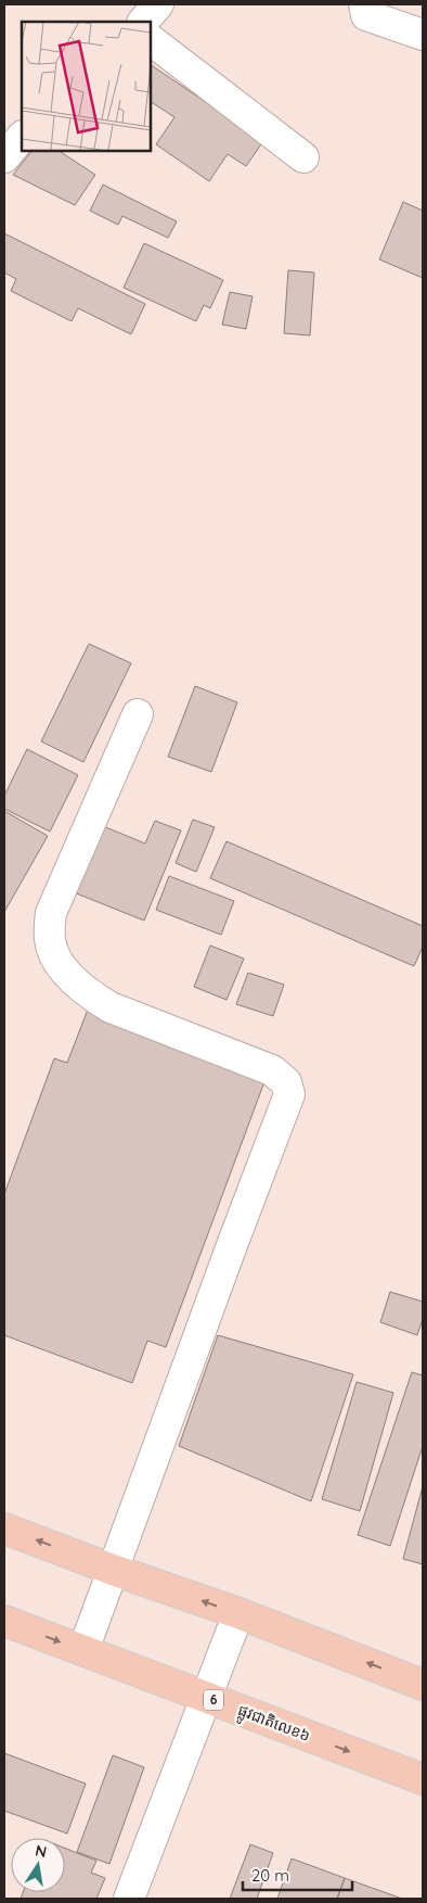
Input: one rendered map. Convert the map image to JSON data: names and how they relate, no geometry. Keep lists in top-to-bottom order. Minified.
{"streets":{"main road":["6","ផ្លូវជាតិលេខ៦"]},"scale_bar":"20 m","north":"top"}
